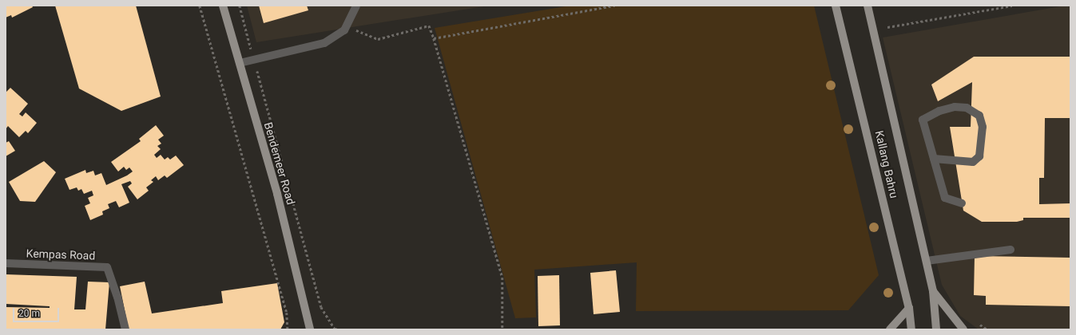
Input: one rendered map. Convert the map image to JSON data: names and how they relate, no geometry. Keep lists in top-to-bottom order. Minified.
{"streets":{"main road":["Bendemeer Road","Kallang Bahru"],"street":["Kempas Road"]},"scale_bar":"20 m"}
